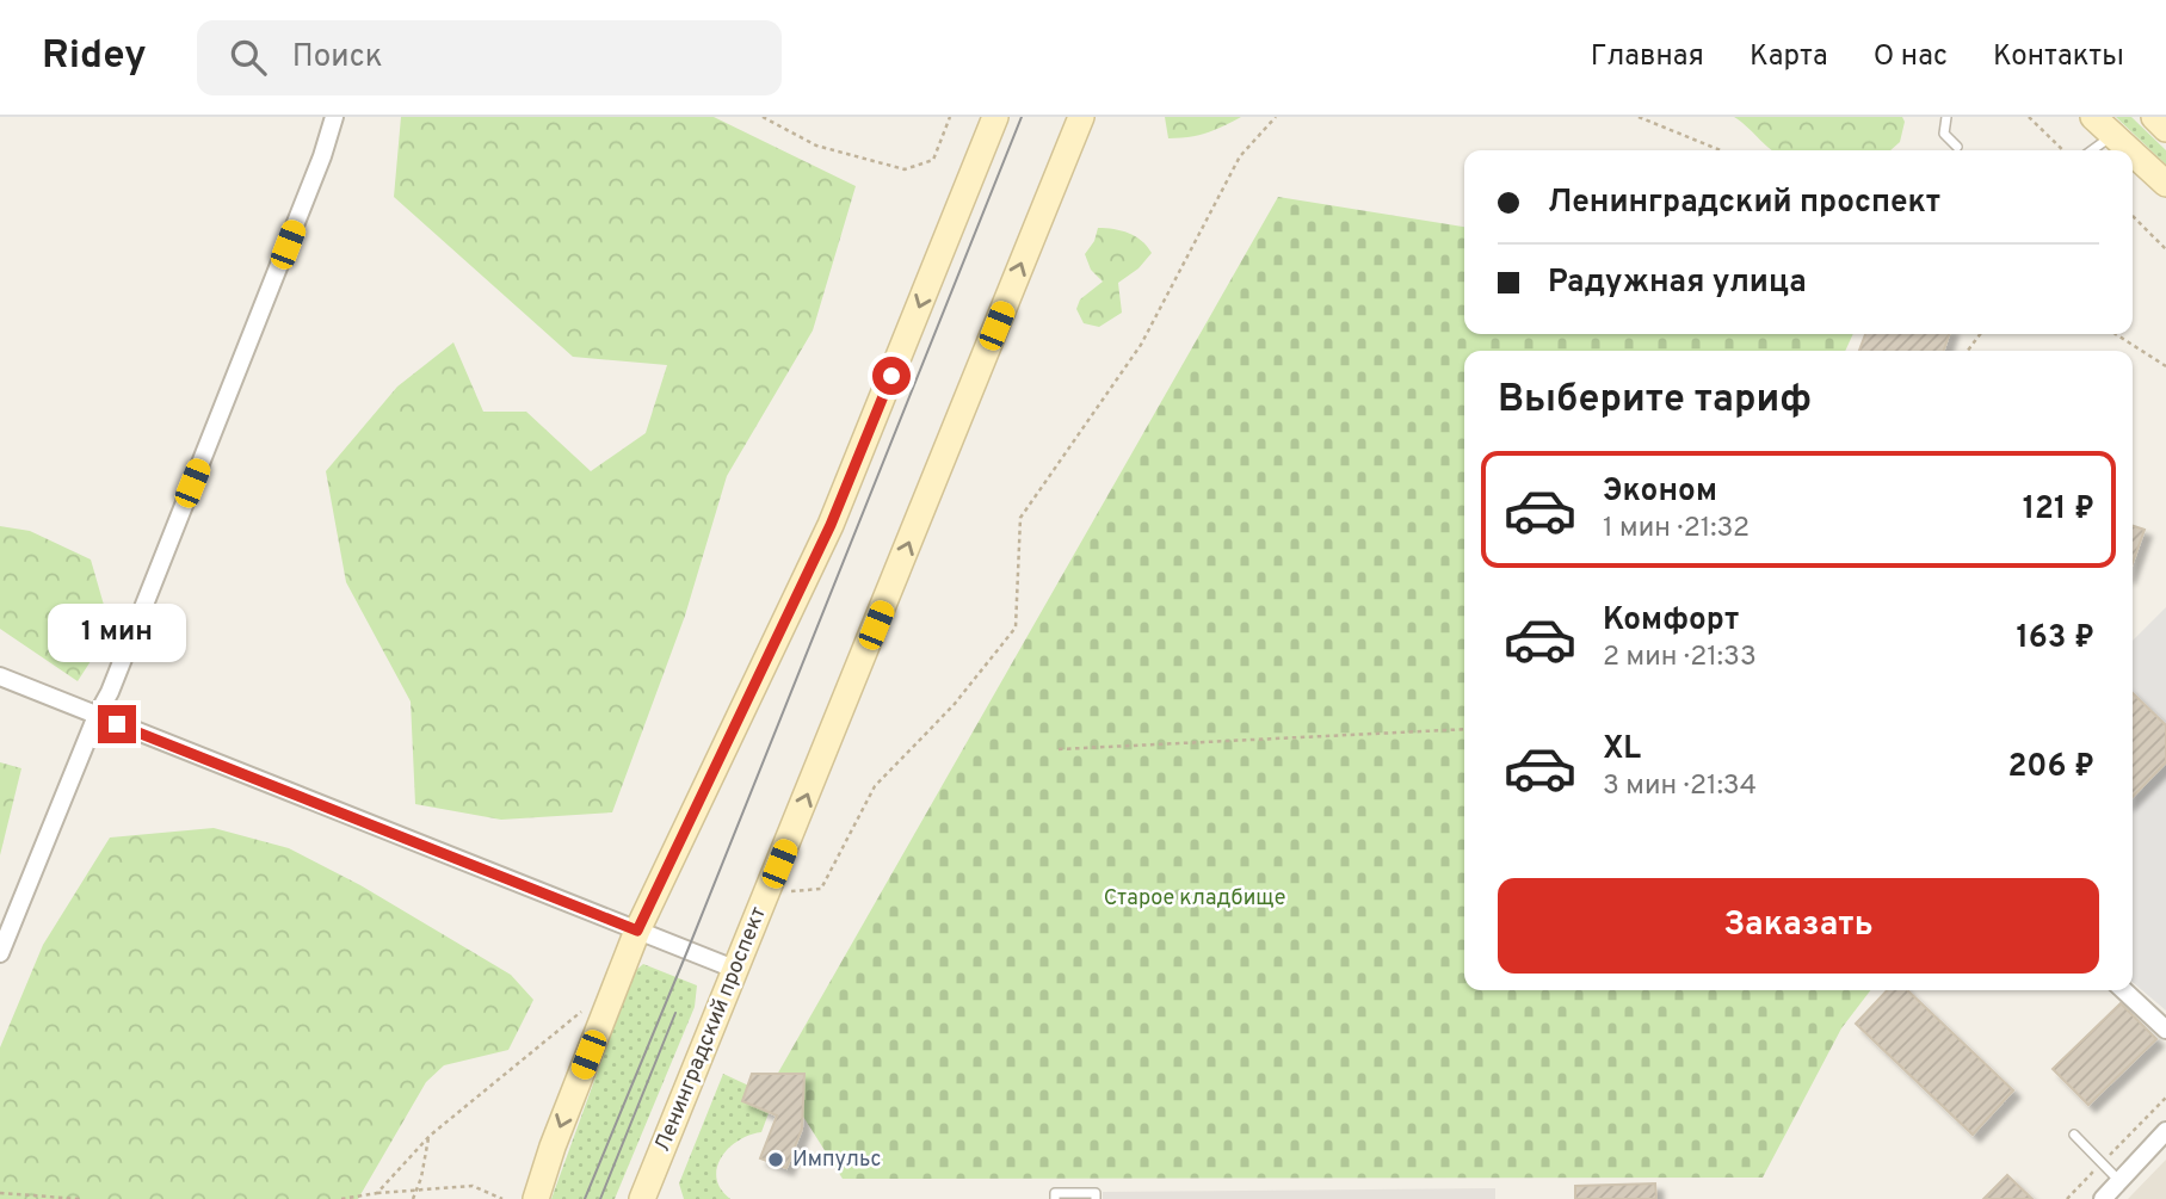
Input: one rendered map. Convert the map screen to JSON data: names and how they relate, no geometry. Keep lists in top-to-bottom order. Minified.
{"streets":{"main road":["Ленинградский проспект"]},"parks":["Старое кладбище"],"places":["Импульс"],"page":{"header":"Ridey","search":"Поиск","nav":["Главная","Карта","О нас","Контакты"],"banner":["Ленинградский проспект","Радужная улица"],"heading":"Выберите тариф","list":[{"name":"Эконом","note":"1 мин · 21:32","value":"121 ₽"},{"name":"Комфорт","note":"2 мин · 21:33","value":"163 ₽"},{"name":"XL","note":"3 мин · 21:34","value":"206 ₽"}],"bubble":"1 мин","buttons":"Заказать"}}
